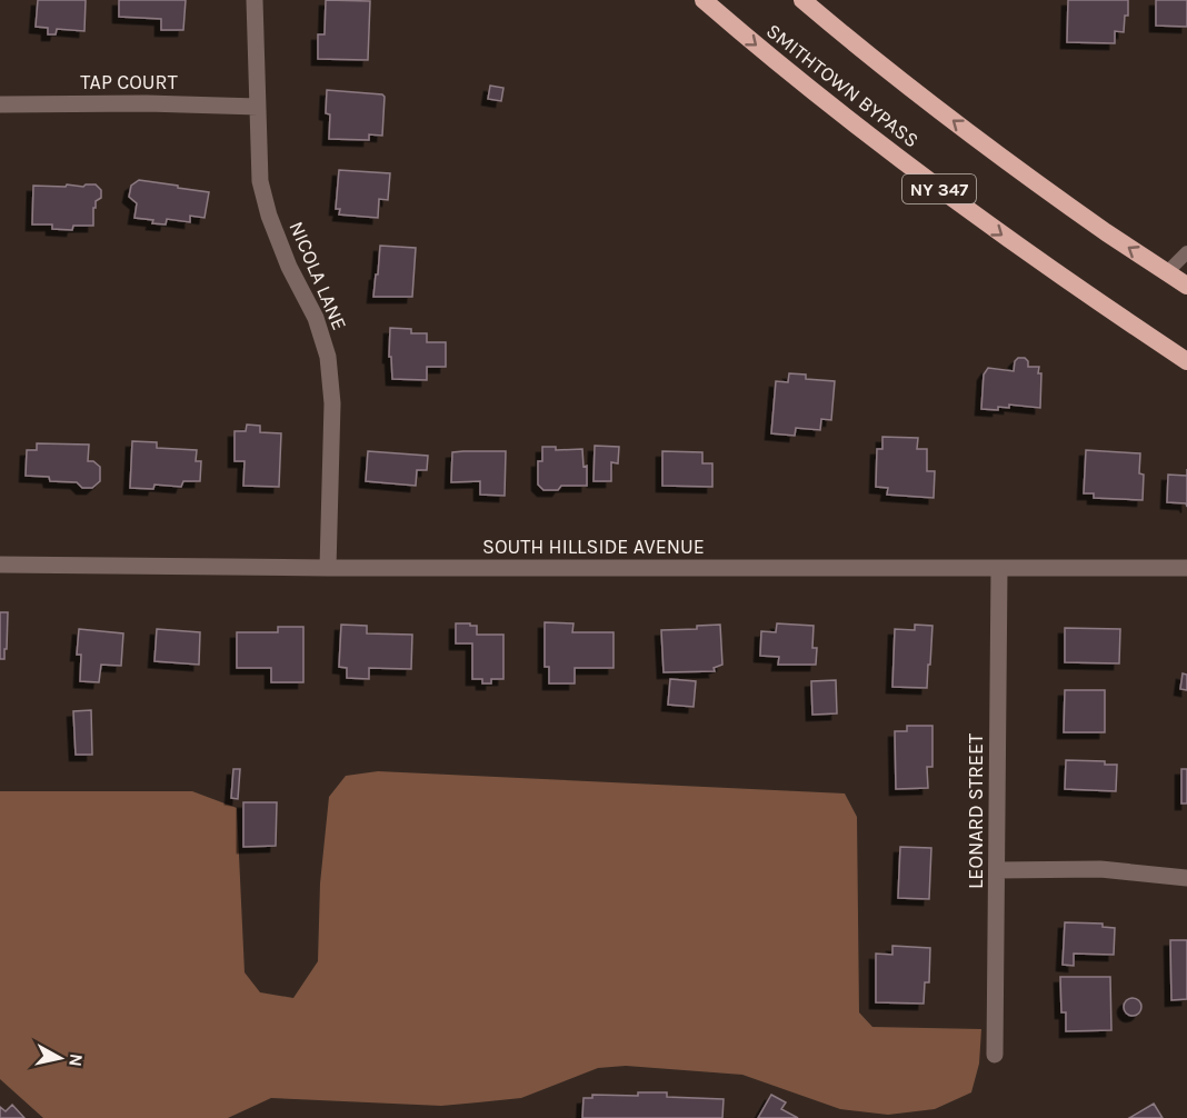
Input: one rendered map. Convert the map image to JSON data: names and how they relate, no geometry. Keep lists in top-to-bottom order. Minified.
{"streets":{"highway":["SMITHTOWN BYPASS","NY 347"],"street":["TAP COURT","NICOLA LANE","SOUTH HILLSIDE AVENUE","LEONARD STREET"]},"crossings":[["TAP COURT","NICOLA LANE"],["NICOLA LANE","SOUTH HILLSIDE AVENUE"],["SOUTH HILLSIDE AVENUE","LEONARD STREET"]],"north":"right"}
